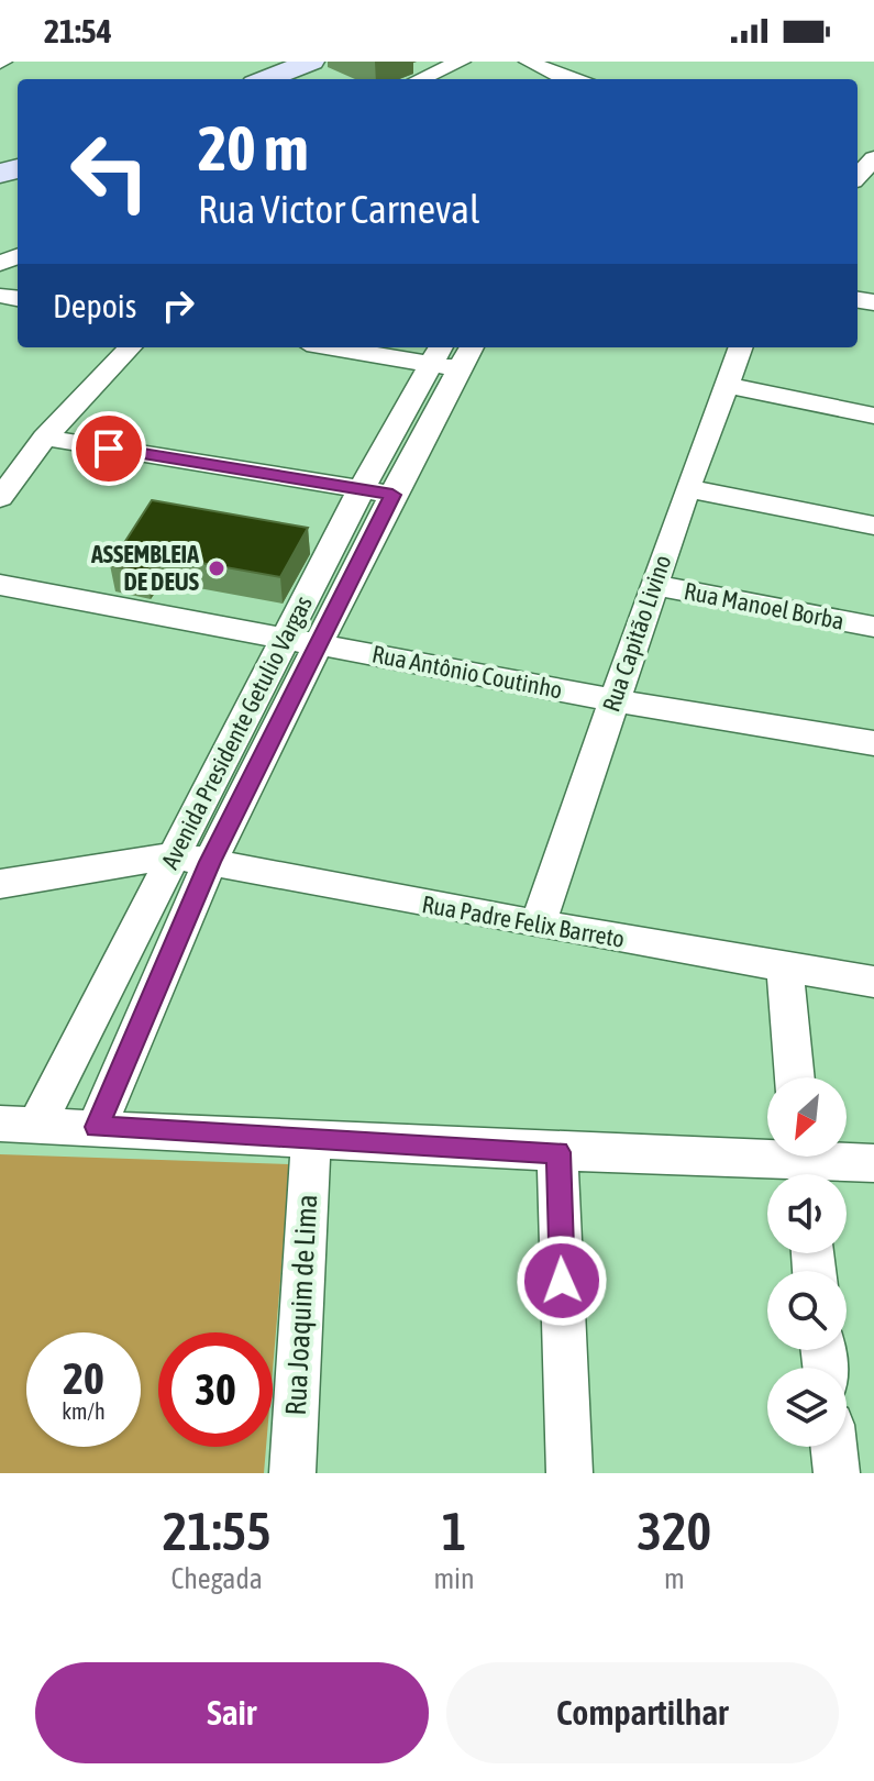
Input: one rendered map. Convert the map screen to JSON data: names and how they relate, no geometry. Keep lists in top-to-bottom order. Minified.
{"streets":{"street":["Rua Manoel Borba","Rua Capitão Livino","Rua Antônio Coutinho","Avenida Presidente Getulio Vargas","Rua Padre Felix Barreto","Rua Joaquim de Lima"]},"crossings":[["Rua Manoel Borba","Rua Capitão Livino"],["Rua Capitão Livino","Rua Antônio Coutinho"],["Rua Capitão Livino","Rua Padre Felix Barreto"],["Rua Antônio Coutinho","Avenida Presidente Getulio Vargas"],["Avenida Presidente Getulio Vargas","Rua Padre Felix Barreto"]],"places":["ASSEMBLEIA DE DEUS"],"north":"bottom left","page":{"status":"21:54","turn":["20 m","Rua Victor Carneval"],"then":"Depois","speed":"20 km/h","limit":"30","eta":["21:55","Chegada","1","min","320","m"],"buttons":["Sair","Compartilhar"]}}
